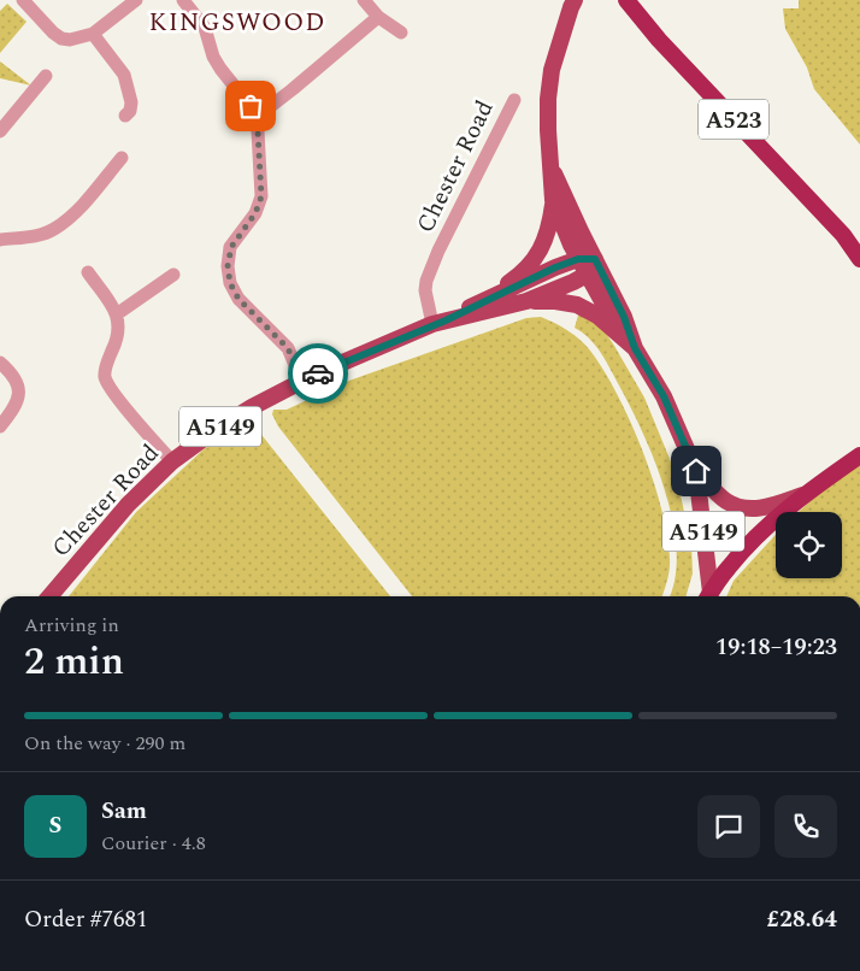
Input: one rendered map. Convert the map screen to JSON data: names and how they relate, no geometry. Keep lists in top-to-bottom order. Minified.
{"streets":{"highway":["A523"],"main road":["Chester Road","A5149"]},"crossings":[["Chester Road","A5149"]],"districts":["KINGSWOOD"],"page":{"heading":["2 min","Arriving in","19:18–19:23"],"panel":["Sam","Courier · 4.8","Order #7681","£28.64"],"bar":"On the way · 290 m","round":"S"}}
